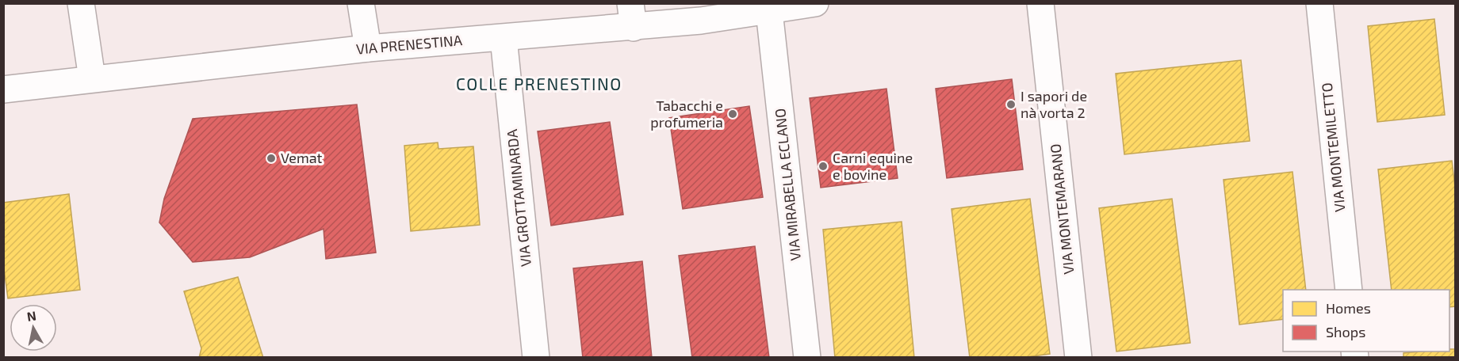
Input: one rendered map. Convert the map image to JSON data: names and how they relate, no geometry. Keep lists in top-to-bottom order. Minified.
{"streets":{"street":["VIA PRENESTINA","VIA MONTEMILETTO","VIA MIRABELLA ECLANO","VIA GROTTAMINARDA","VIA MONTEMARANO"]},"crossings":[["VIA PRENESTINA","VIA MIRABELLA ECLANO"],["VIA PRENESTINA","VIA GROTTAMINARDA"]],"districts":["COLLE PRENESTINO"],"places":["I sapori de nà vorta 2","Tabacchi e profumeria","Vemat","Carni equine e bovine"],"legend":["Homes","Shops"],"north":"top"}
